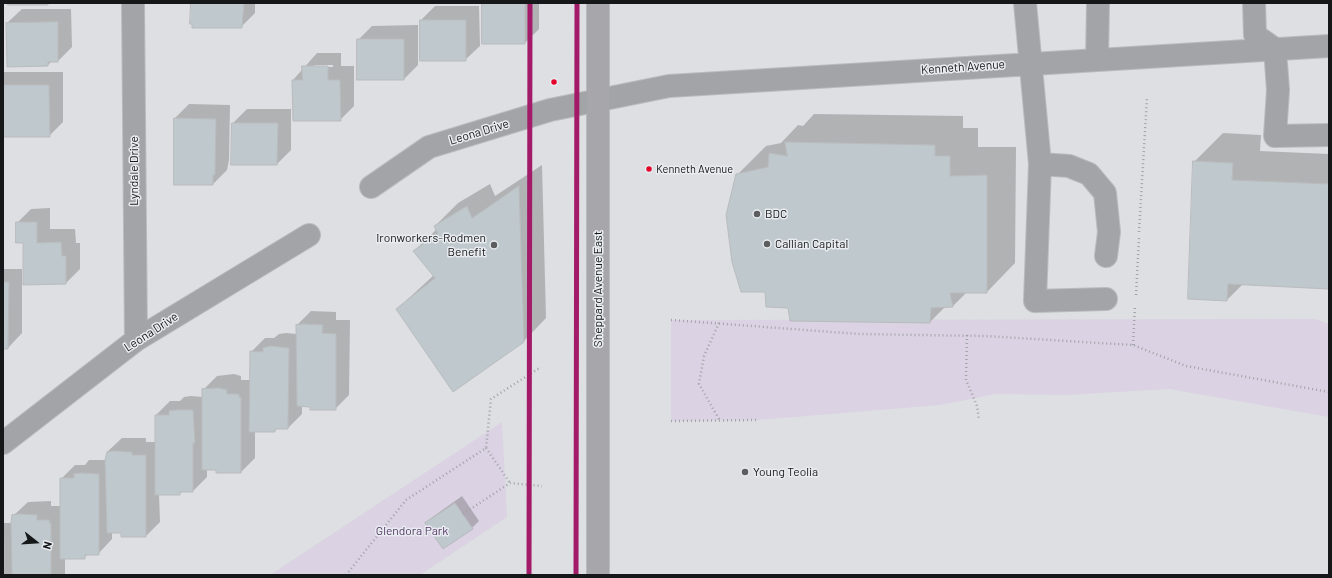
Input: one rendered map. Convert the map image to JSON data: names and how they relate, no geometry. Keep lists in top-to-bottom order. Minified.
{"streets":{"main road":["Sheppard Avenue East"],"street":["Kenneth Avenue","Leona Drive","Lyndale Drive"]},"crossings":[["Kenneth Avenue","Leona Drive"],["Kenneth Avenue","Sheppard Avenue East"],["Leona Drive","Lyndale Drive"],["Leona Drive","Sheppard Avenue East"]],"parks":["Glendora Park"],"places":["Kenneth Avenue","BDC","Callian Capital","Ironworkers-Rodmen Benefit","Young Teolia"],"north":"right"}
